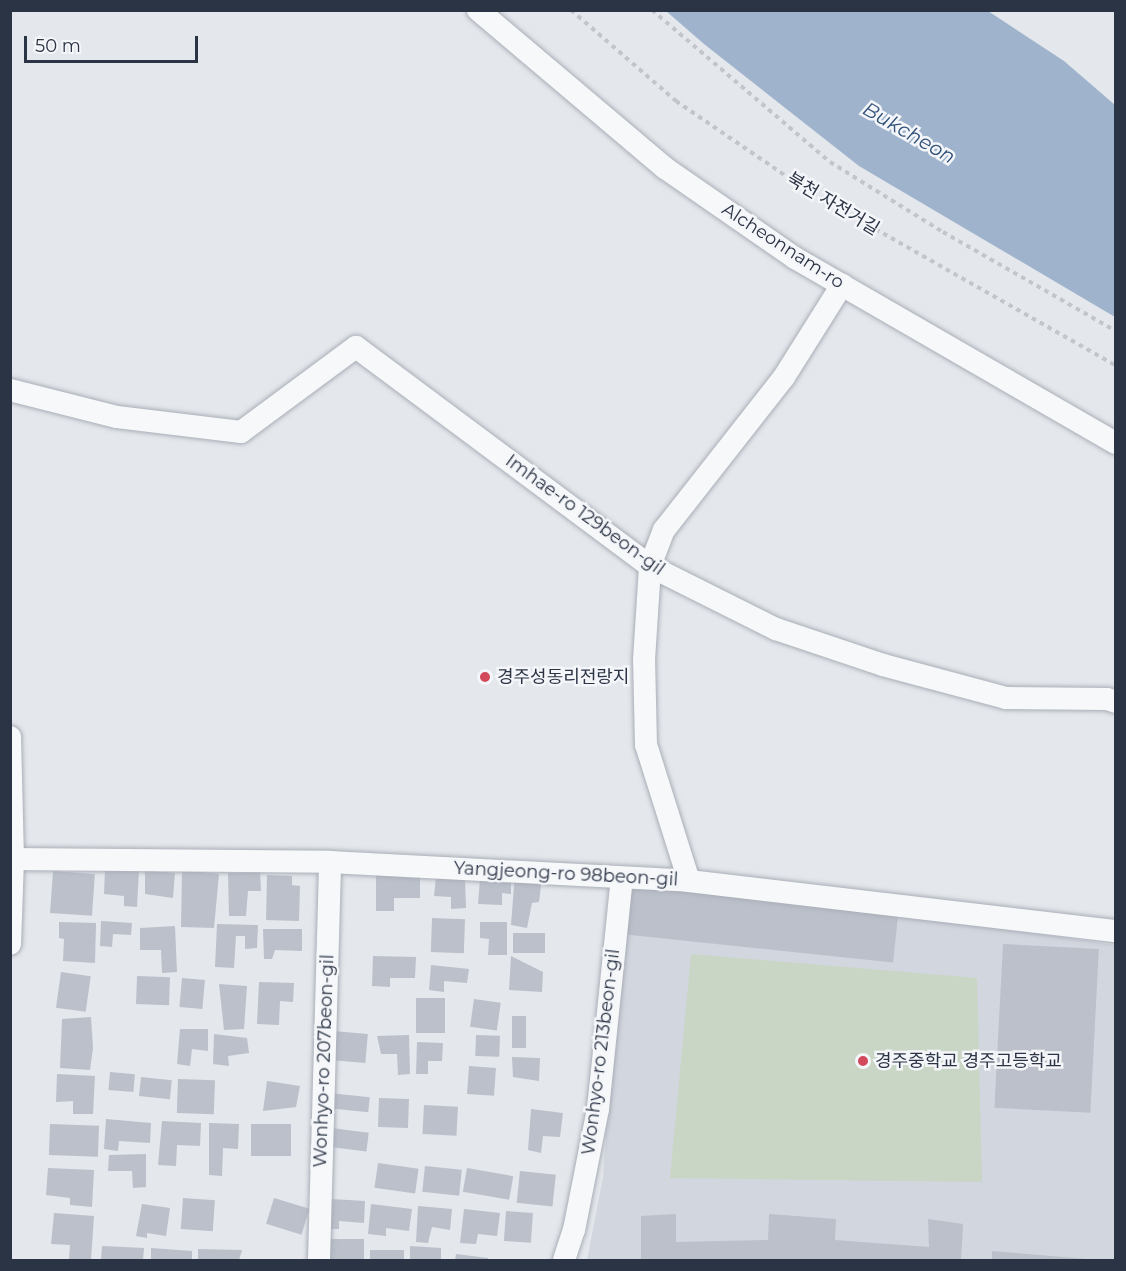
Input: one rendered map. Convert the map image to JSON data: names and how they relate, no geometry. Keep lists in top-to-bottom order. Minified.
{"streets":{"street":["Alcheonnam-ro","Imhae-ro 129beon-gil","Yangjeong-ro 98beon-gil","Wonhyo-ro 213beon-gil","Wonhyo-ro 207beon-gil"],"path":["북천 자전거길"]},"crossings":[["Yangjeong-ro 98beon-gil","Wonhyo-ro 213beon-gil"],["Yangjeong-ro 98beon-gil","Wonhyo-ro 207beon-gil"]],"water":["Bukcheon"],"places":["경주성동리전랑지","경주중학교 경주고등학교"],"scale_bar":"50 m"}
